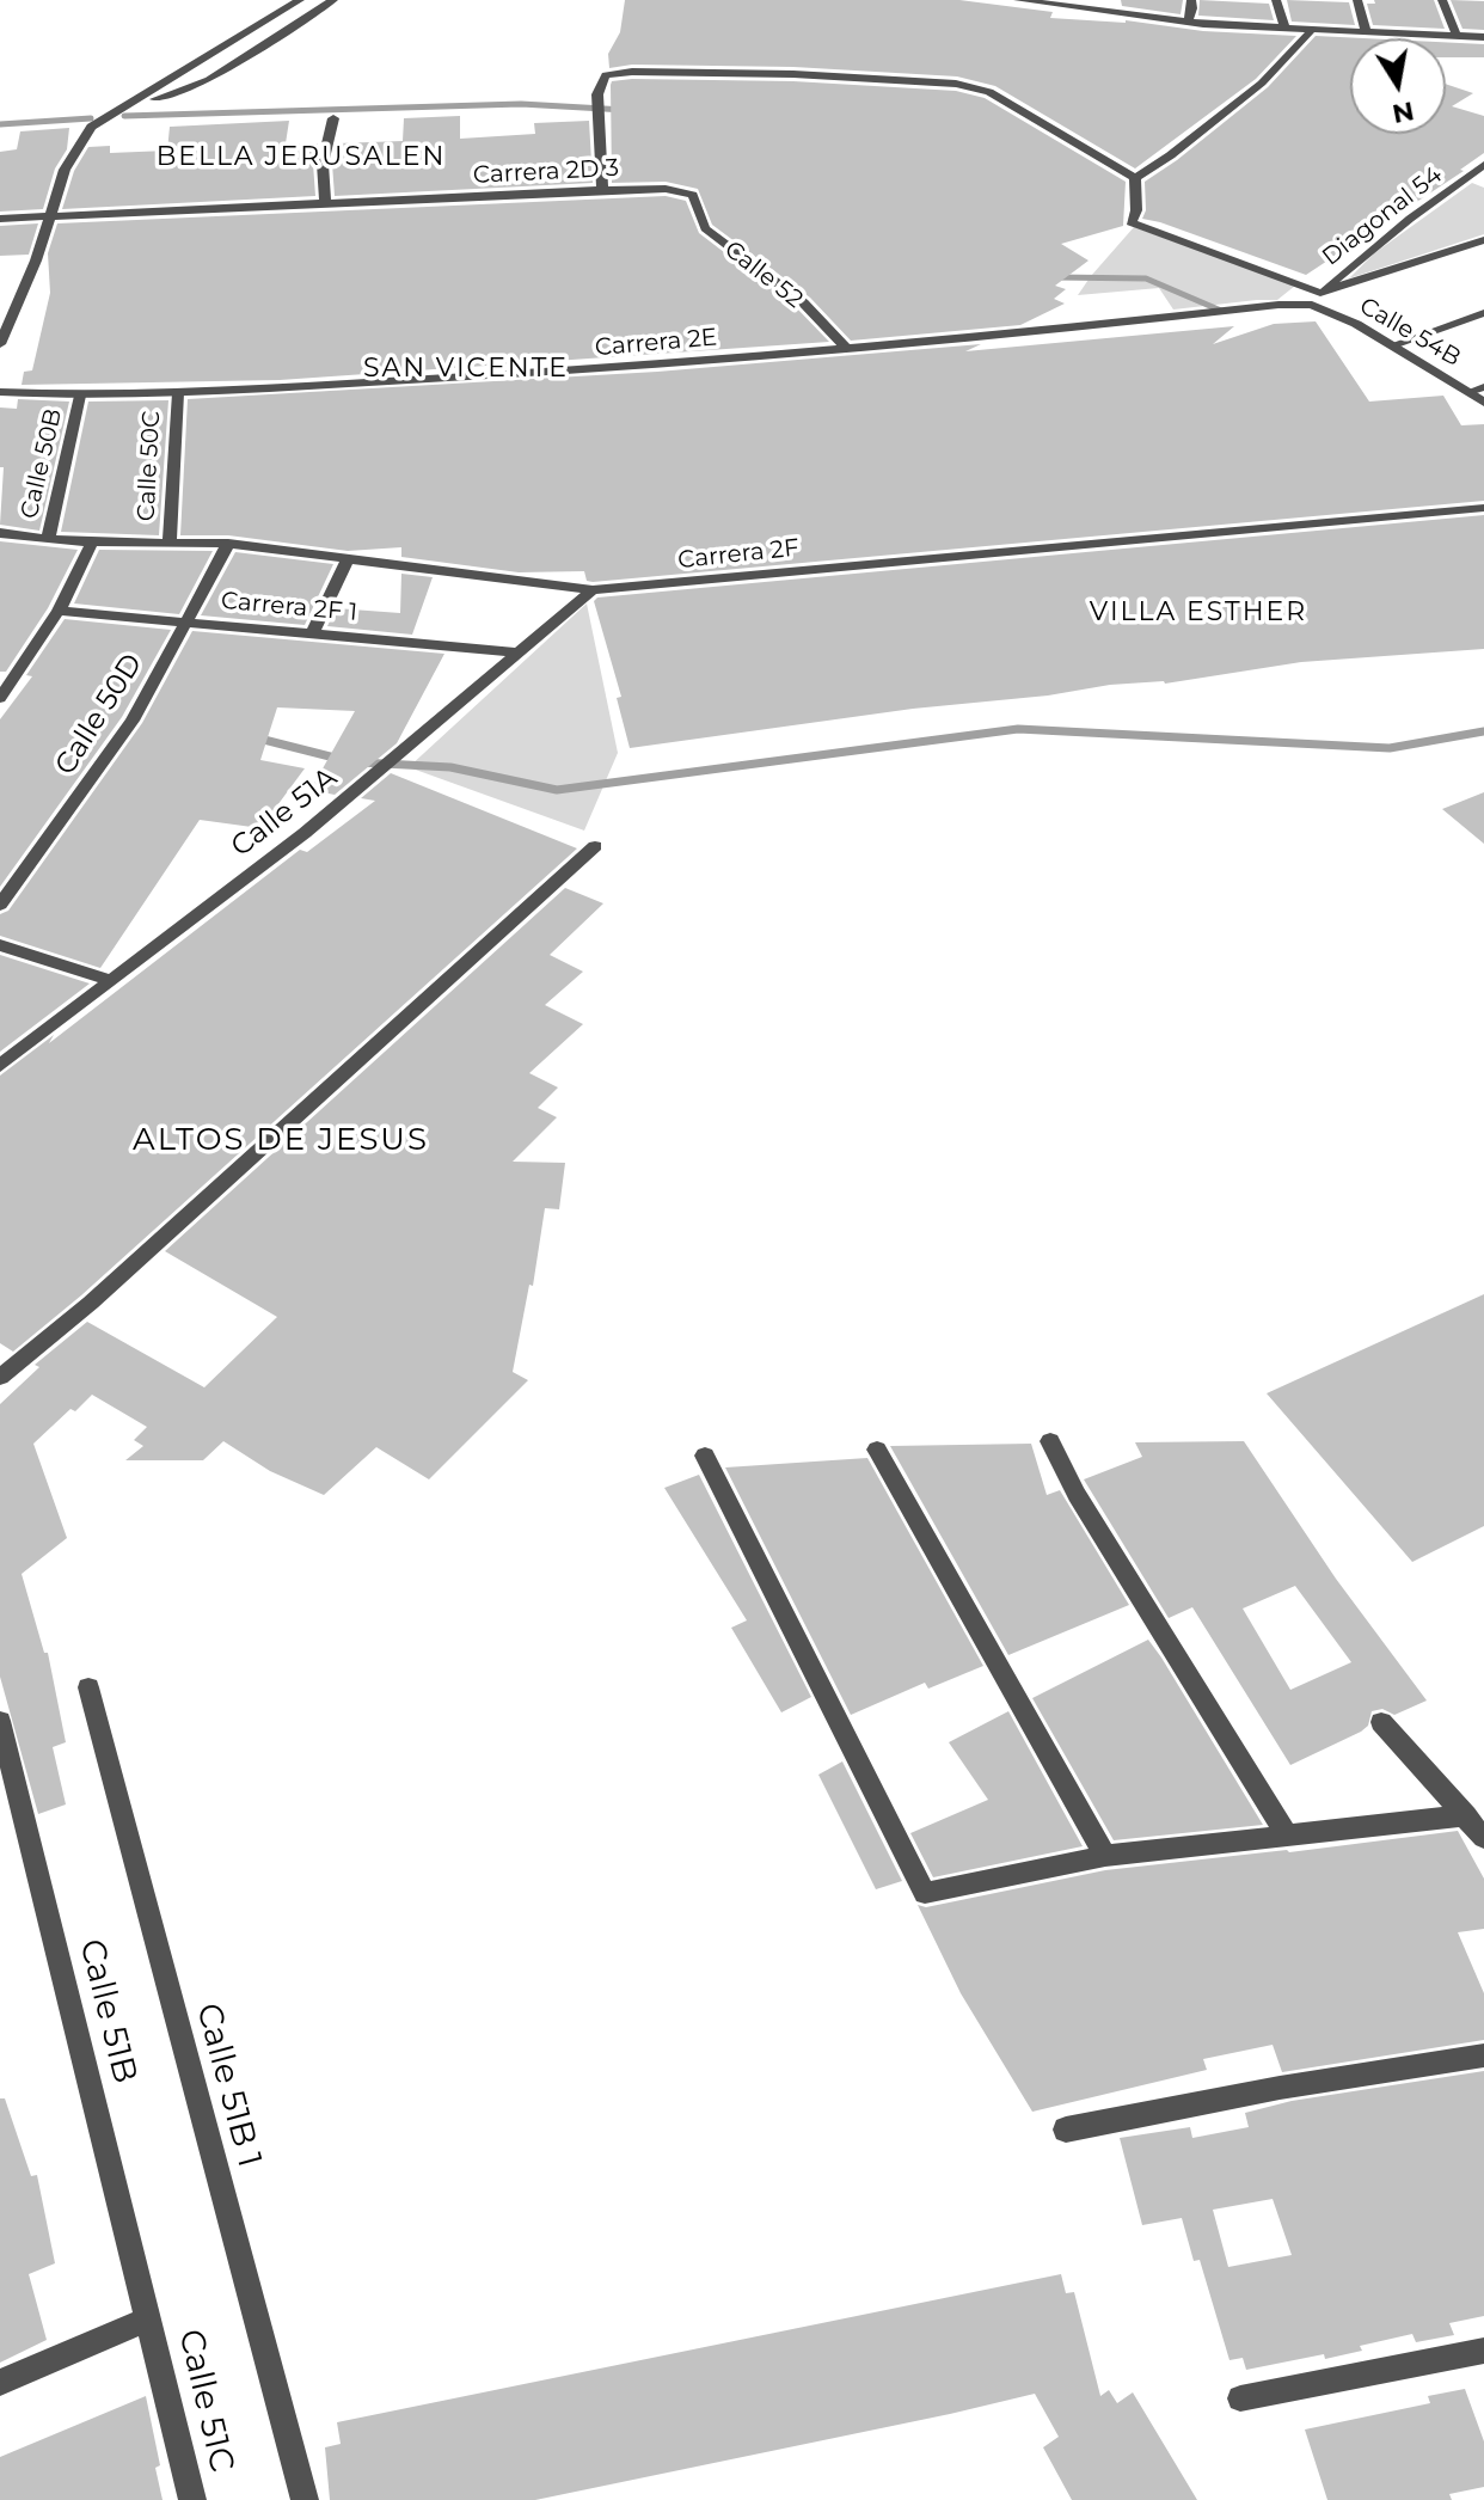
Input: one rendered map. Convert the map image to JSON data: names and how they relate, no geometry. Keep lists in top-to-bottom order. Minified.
{"streets":{"street":["Carrera 2D 3","Diagonal 54","Calle 52","Calle 54B","Carrera 2E","Calle 50B","Calle 50C","Carrera 2F","Carrera 2F 1","Calle 50D","Calle 51A","Calle 51B","Calle 51B 1","Calle 51C"]},"crossings":[["Carrera 2D 3","Calle 52"],["Diagonal 54","Calle 54B"],["Diagonal 54","Carrera 2E"],["Calle 52","Carrera 2E"],["Calle 54B","Carrera 2E"],["Carrera 2E","Calle 50B"],["Carrera 2E","Calle 50C"],["Calle 50B","Carrera 2F"],["Calle 50C","Carrera 2F"],["Carrera 2F","Calle 50D"],["Carrera 2F","Calle 51A"],["Carrera 2F 1","Calle 50D"],["Carrera 2F 1","Calle 51A"],["Calle 51B","Calle 51C"]],"districts":["BELLA JERUSALEN","SAN VICENTE","VILLA ESTHER","ALTOS DE JESUS"],"north":"bottom"}
